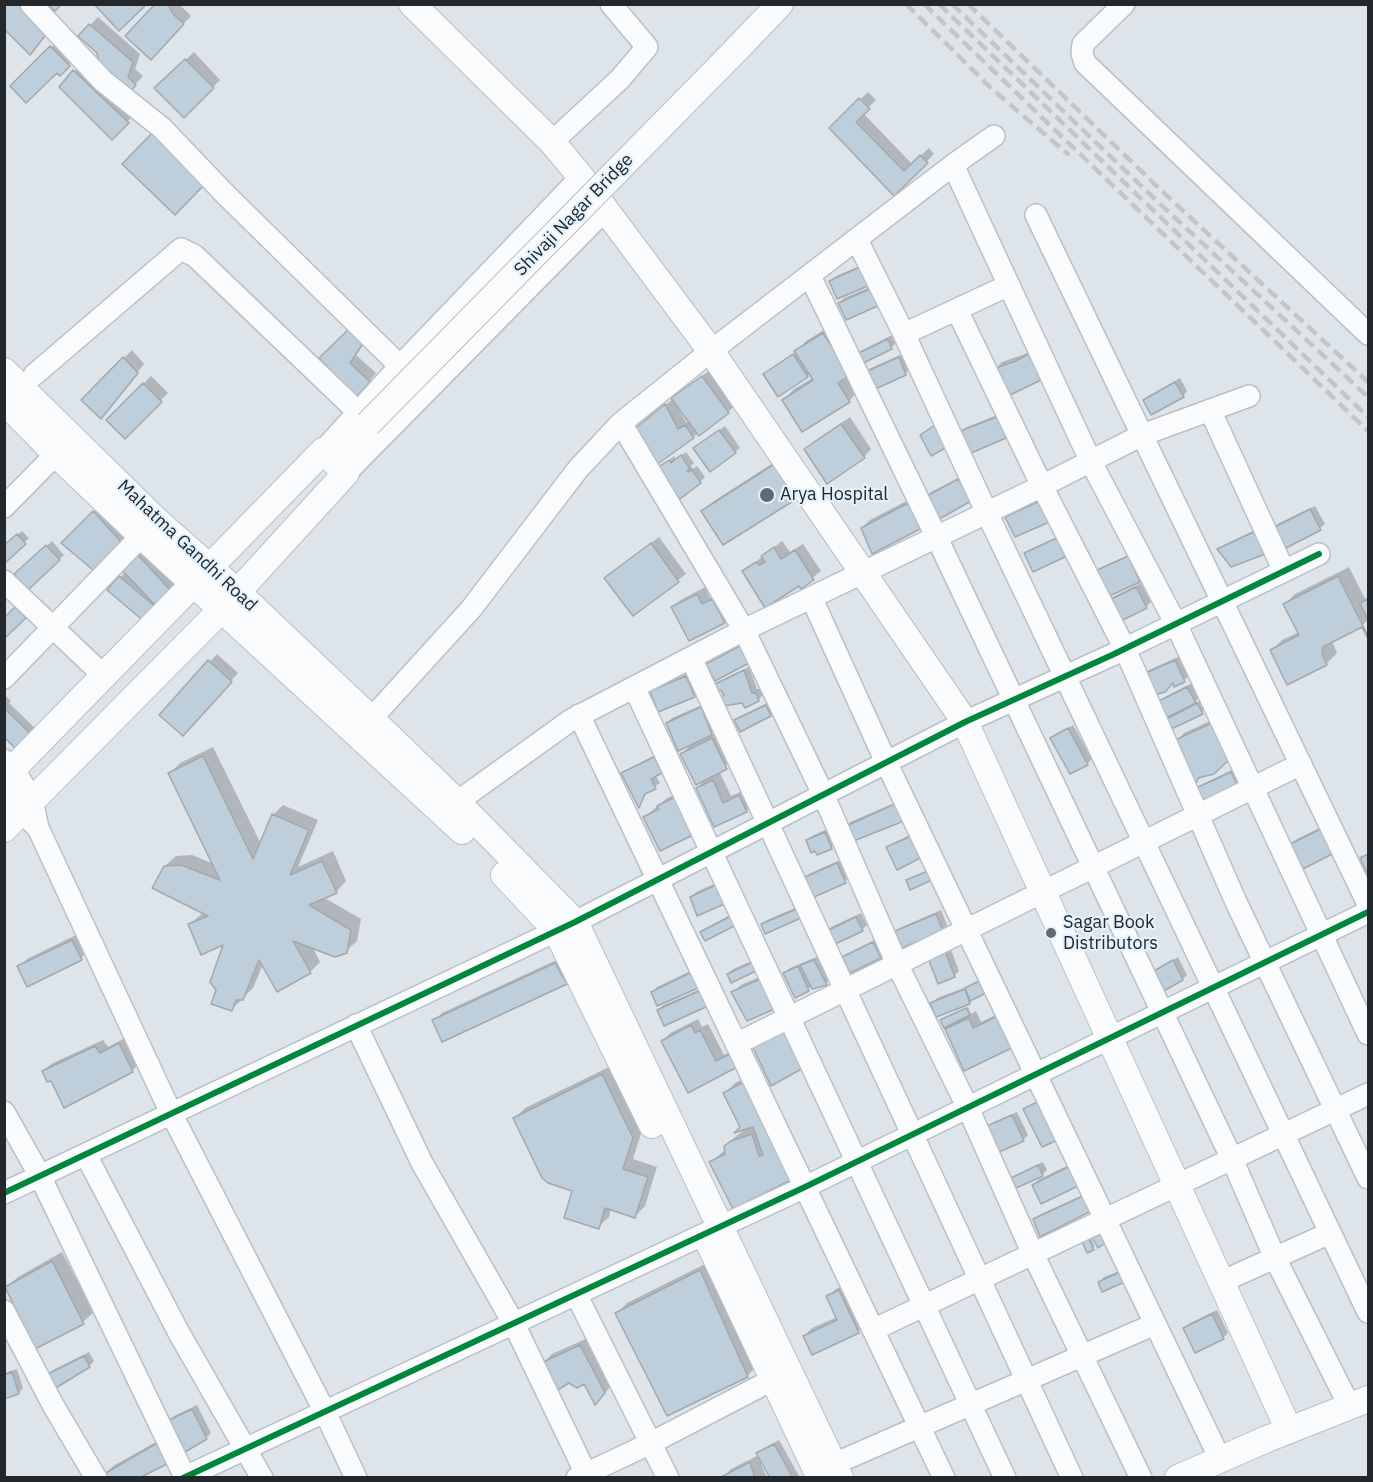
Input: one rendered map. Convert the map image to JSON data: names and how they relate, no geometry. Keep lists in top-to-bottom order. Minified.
{"streets":{"main road":["Shivaji Nagar Bridge","Mahatma Gandhi Road"]},"places":["Arya Hospital","Sagar Book Distributors"]}
